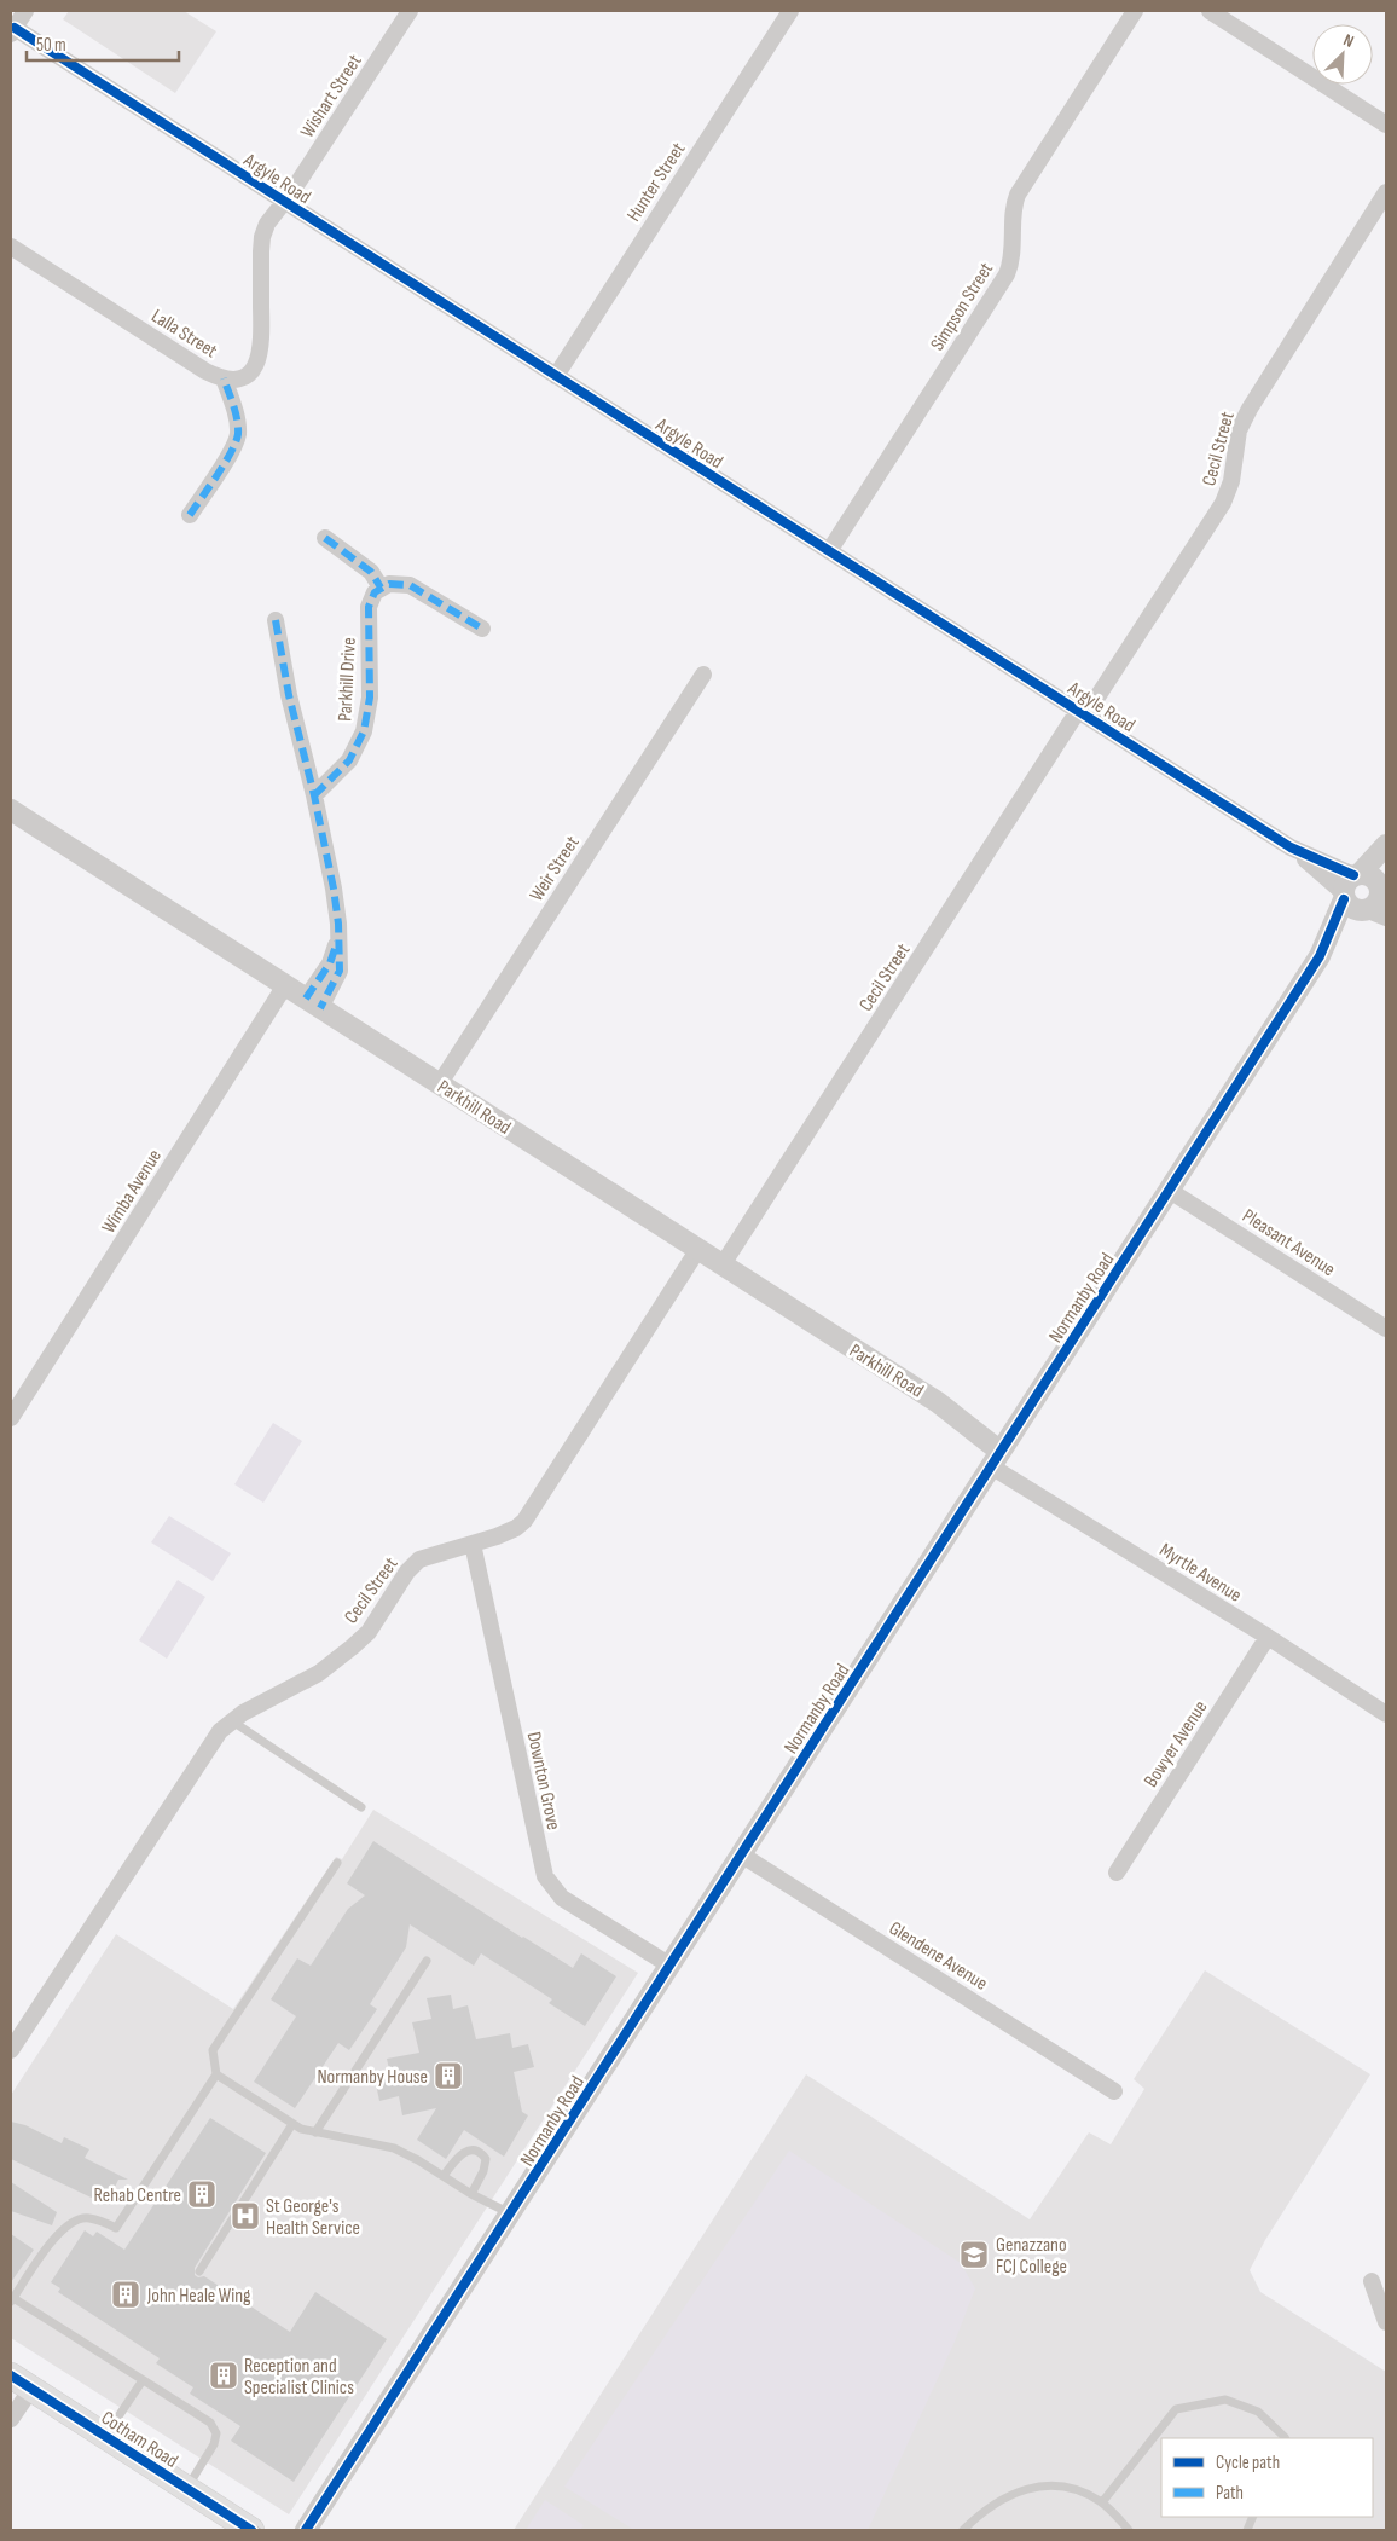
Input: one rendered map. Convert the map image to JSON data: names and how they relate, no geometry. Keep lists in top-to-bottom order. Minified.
{"streets":{"main road":["Cotham Road"],"street":["Wishart Street","Argyle Road","Hunter Street","Simpson Street","Lalla Street","Cecil Street","Parkhill Drive","Weir Street","Parkhill Road","Wimba Avenue","Pleasant Avenue","Normanby Road","Myrtle Avenue","Bowyer Avenue","Downton Grove","Glendene Avenue"]},"crossings":[["Wishart Street","Argyle Road"],["Wishart Street","Lalla Street"],["Argyle Road","Hunter Street"],["Argyle Road","Simpson Street"],["Argyle Road","Lalla Street"],["Argyle Road","Cecil Street"],["Argyle Road","Normanby Road"],["Cecil Street","Parkhill Road"],["Cecil Street","Downton Grove"],["Weir Street","Parkhill Road"],["Parkhill Road","Wimba Avenue"],["Parkhill Road","Normanby Road"],["Parkhill Road","Myrtle Avenue"],["Pleasant Avenue","Normanby Road"],["Normanby Road","Myrtle Avenue"],["Normanby Road","Downton Grove"],["Normanby Road","Glendene Avenue"],["Myrtle Avenue","Bowyer Avenue"]],"places":{"building":["Normanby House","Rehab Centre","John Heale Wing","Reception and Specialist Clinics"],"hospital":["St George's Health Service"],"school or university":["Genazzano FCJ College"]},"legend":["Cycle path","Path"],"scale_bar":"50 m","north":"top right"}
